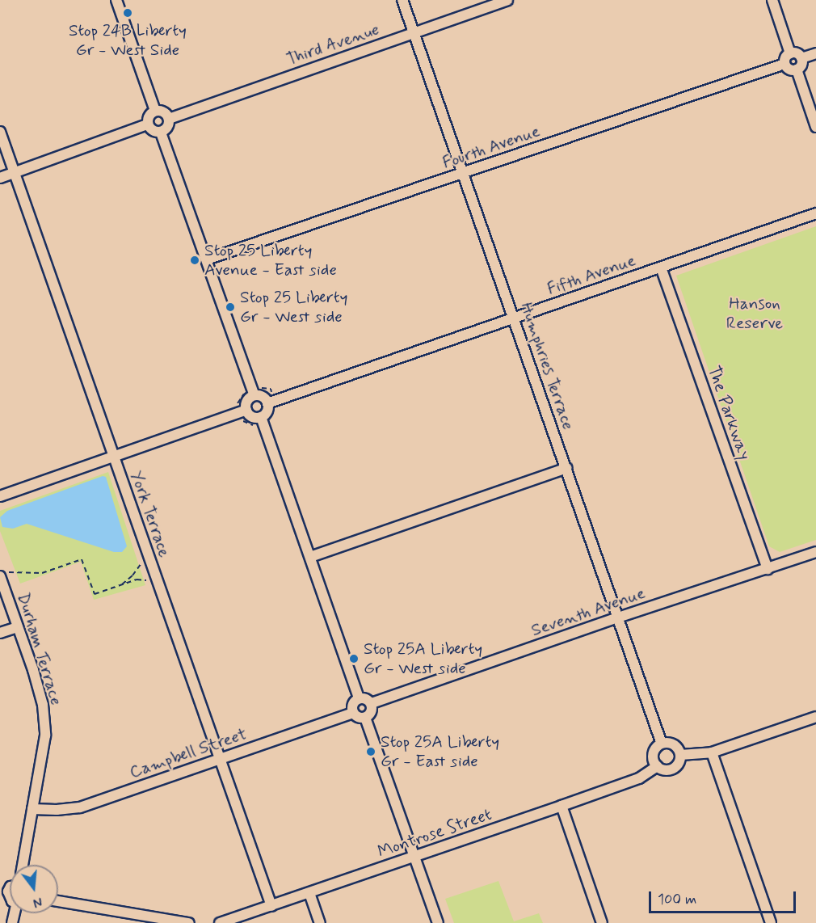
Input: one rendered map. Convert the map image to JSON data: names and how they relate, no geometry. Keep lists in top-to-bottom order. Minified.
{"streets":{"street":["Third Avenue","Fourth Avenue","Fifth Avenue","Humphries Terrace","The Parkway","York Terrace","Seventh Avenue","Durham Terrace","Campbell Street","Montrose Street"]},"crossings":[["Third Avenue","Humphries Terrace"],["Fourth Avenue","Humphries Terrace"],["Fifth Avenue","Humphries Terrace"],["Fifth Avenue","The Parkway"],["Humphries Terrace","Seventh Avenue"],["Humphries Terrace","Montrose Street"],["The Parkway","Seventh Avenue"],["York Terrace","Campbell Street"],["York Terrace","Montrose Street"],["Seventh Avenue","Campbell Street"],["Durham Terrace","Campbell Street"]],"parks":["Hanson Reserve"],"places":["Stop 24B Liberty Gr - West Side","Stop 25 Liberty Avenue - East side","Stop 25 Liberty Gr - West side","Stop 25A Liberty Gr - West side","Stop 25A Liberty Gr - East side"],"scale_bar":"100 m","north":"bottom"}
